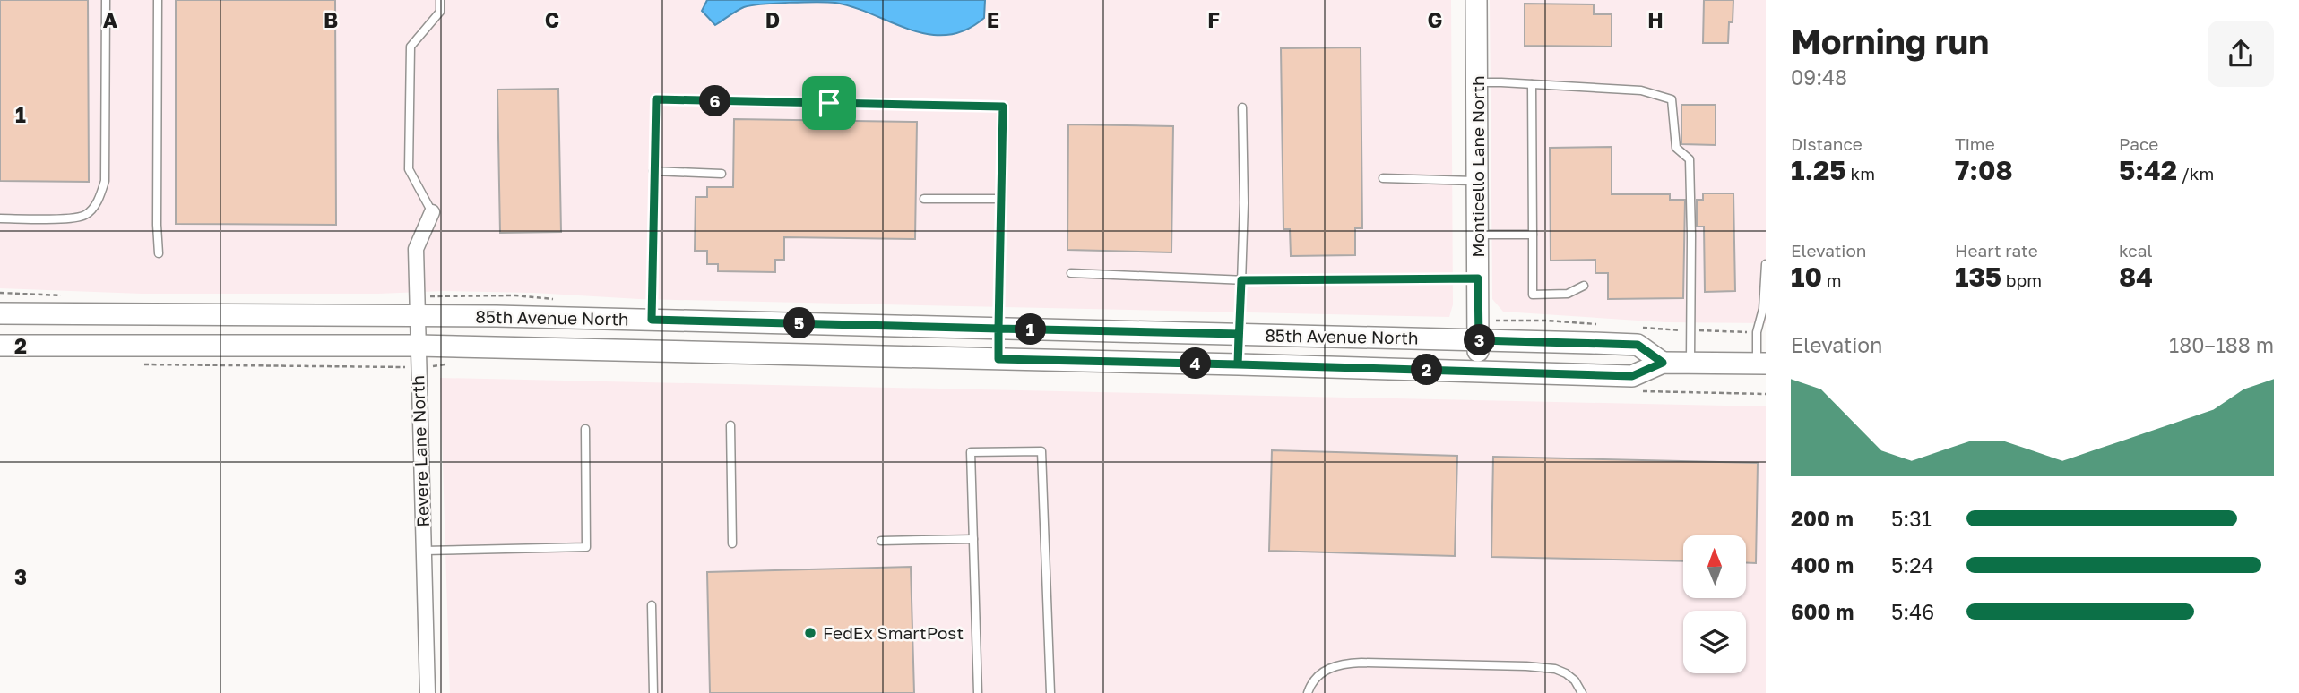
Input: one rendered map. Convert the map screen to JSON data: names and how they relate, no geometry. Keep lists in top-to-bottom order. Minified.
{"streets":{"main road":["Monticello Lane North","85th Avenue North"],"street":["Revere Lane North"]},"crossings":[["Monticello Lane North","85th Avenue North"],["85th Avenue North","Revere Lane North"]],"places":["FedEx SmartPost"],"north":"top","page":{"heading":["Morning run","09:48"],"pins":["6","5","1","3","4","2"],"stats":[["Distance","1.25 km"],["Time","7:08"],["Pace","5:42 /km"],["Elevation","10 m"],["Heart rate","135 bpm"],["kcal","84"]],"chart":["Elevation","180–188 m"],"list":[{"name":"200 m","note":"5:31"},{"name":"400 m","note":"5:24"},{"name":"600 m","note":"5:46"}]},"grid":{"columns":["A","B","C","D","E","F","G","H"],"rows":["1","2","3"]}}
